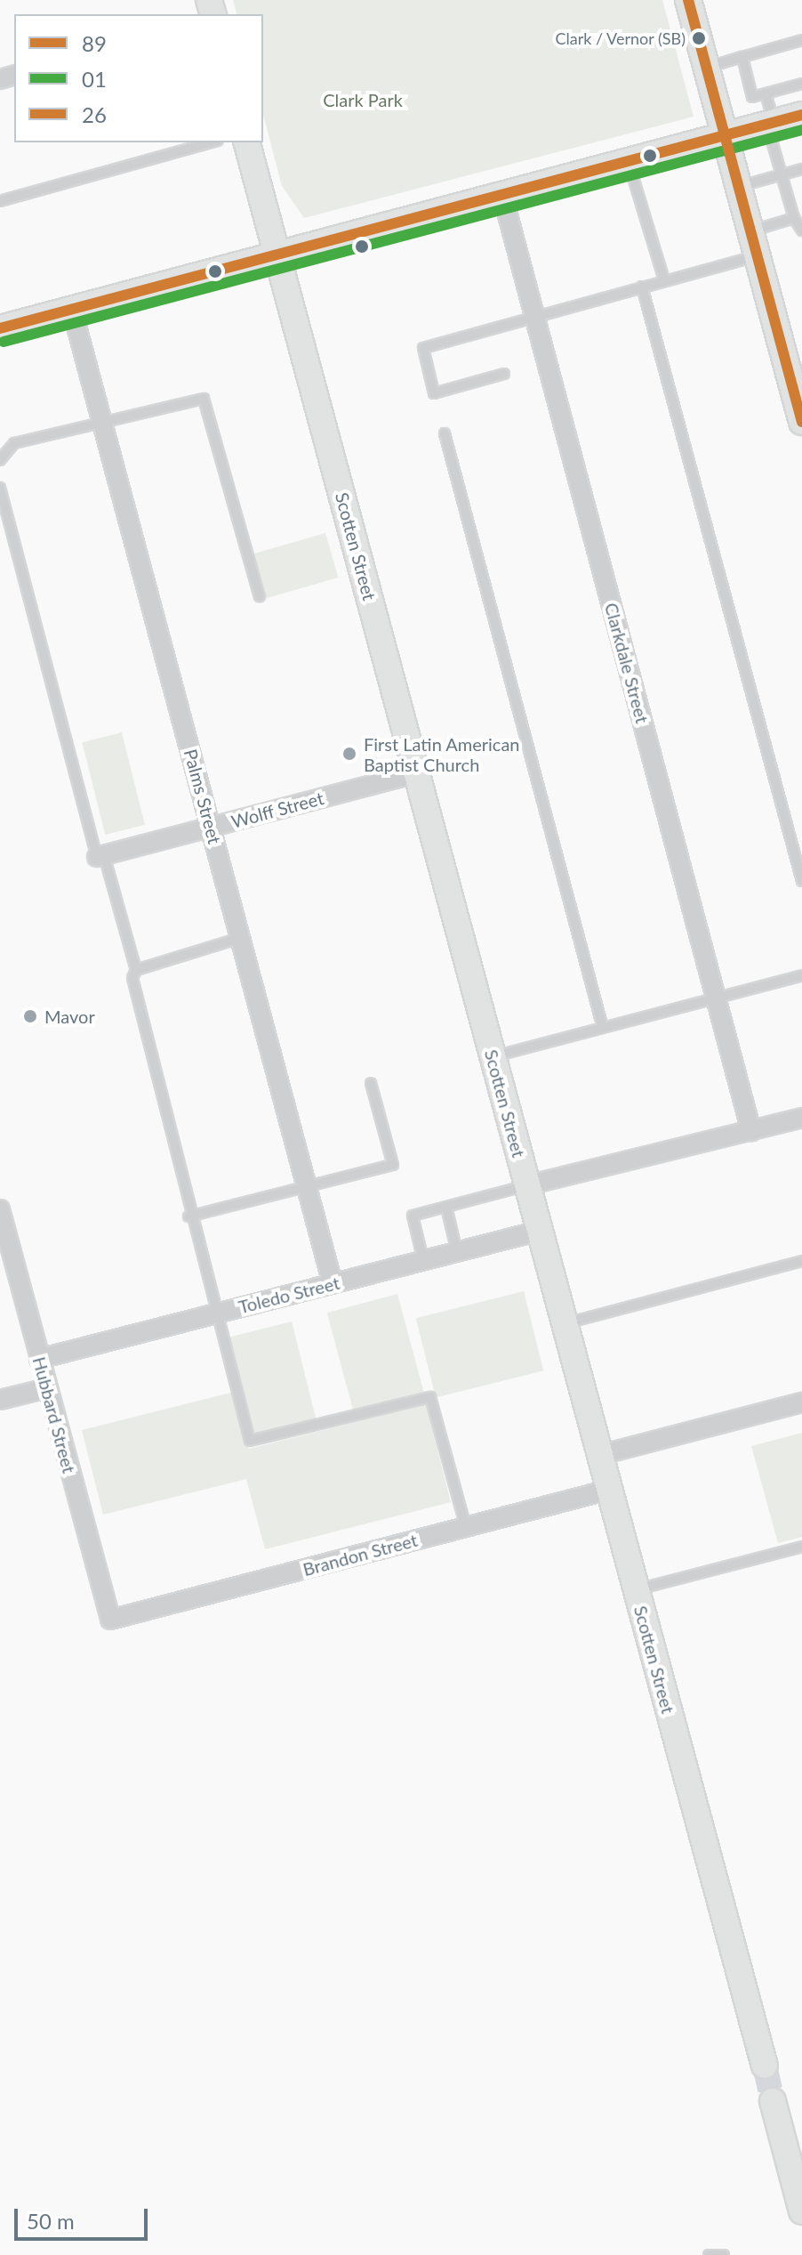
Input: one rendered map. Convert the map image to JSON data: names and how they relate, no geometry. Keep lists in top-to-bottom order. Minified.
{"streets":{"street":["Scotten Street","Clarkdale Street","Palms Street","Wolff Street","Toledo Street","Hubbard Street","Brandon Street"]},"crossings":[["Scotten Street","Wolff Street"],["Scotten Street","Toledo Street"],["Scotten Street","Brandon Street"],["Palms Street","Wolff Street"],["Palms Street","Toledo Street"],["Toledo Street","Hubbard Street"],["Hubbard Street","Brandon Street"]],"parks":["Clark Park"],"places":["Clark / Vernor (SB)","First Latin American Baptist Church","Mavor"],"lines":["transit line 26","transit line 89","transit line 01"],"legend":["89","01","26"],"scale_bar":"50 m"}
